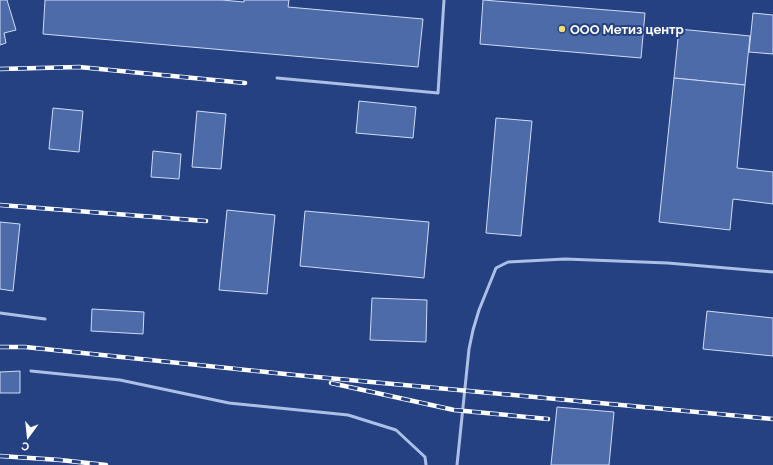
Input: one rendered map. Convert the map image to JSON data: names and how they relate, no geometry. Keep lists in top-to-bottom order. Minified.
{"places":["ООО Метиз центр"],"north":"bottom"}
